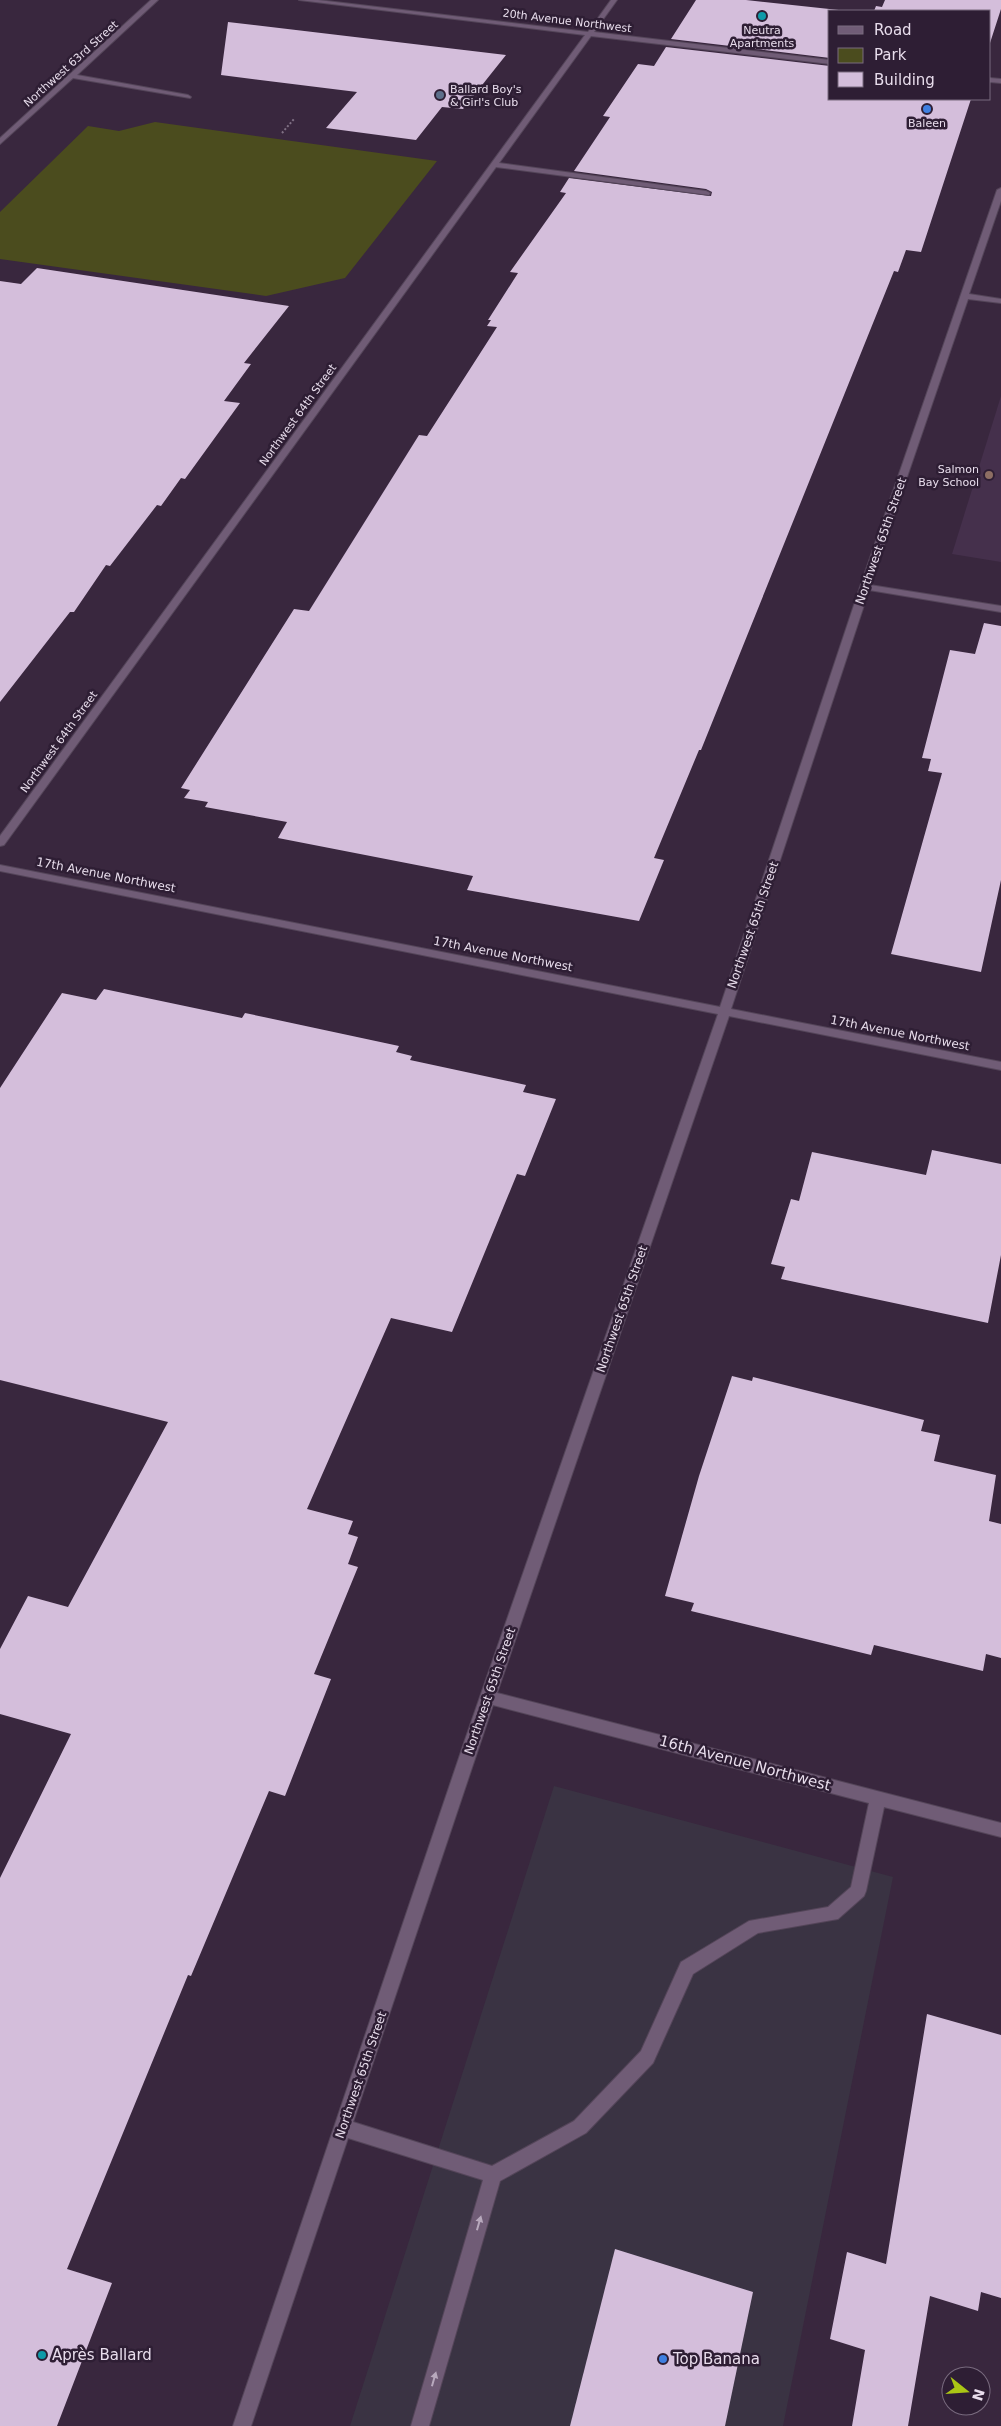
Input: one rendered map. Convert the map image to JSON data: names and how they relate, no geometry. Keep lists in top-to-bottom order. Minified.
{"streets":{"street":["20th Avenue Northwest","Northwest 63rd Street","Northwest 64th Street","Northwest 65th Street","17th Avenue Northwest","16th Avenue Northwest"]},"crossings":[["20th Avenue Northwest","Northwest 64th Street"],["Northwest 65th Street","17th Avenue Northwest"],["Northwest 65th Street","16th Avenue Northwest"]],"places":["Neutra Apartments","Ballard Boy's & Girl's Club","Baleen","Salmon Bay School","Après Ballard","Top Banana"],"legend":["Road","Park","Building"],"north":"right"}
